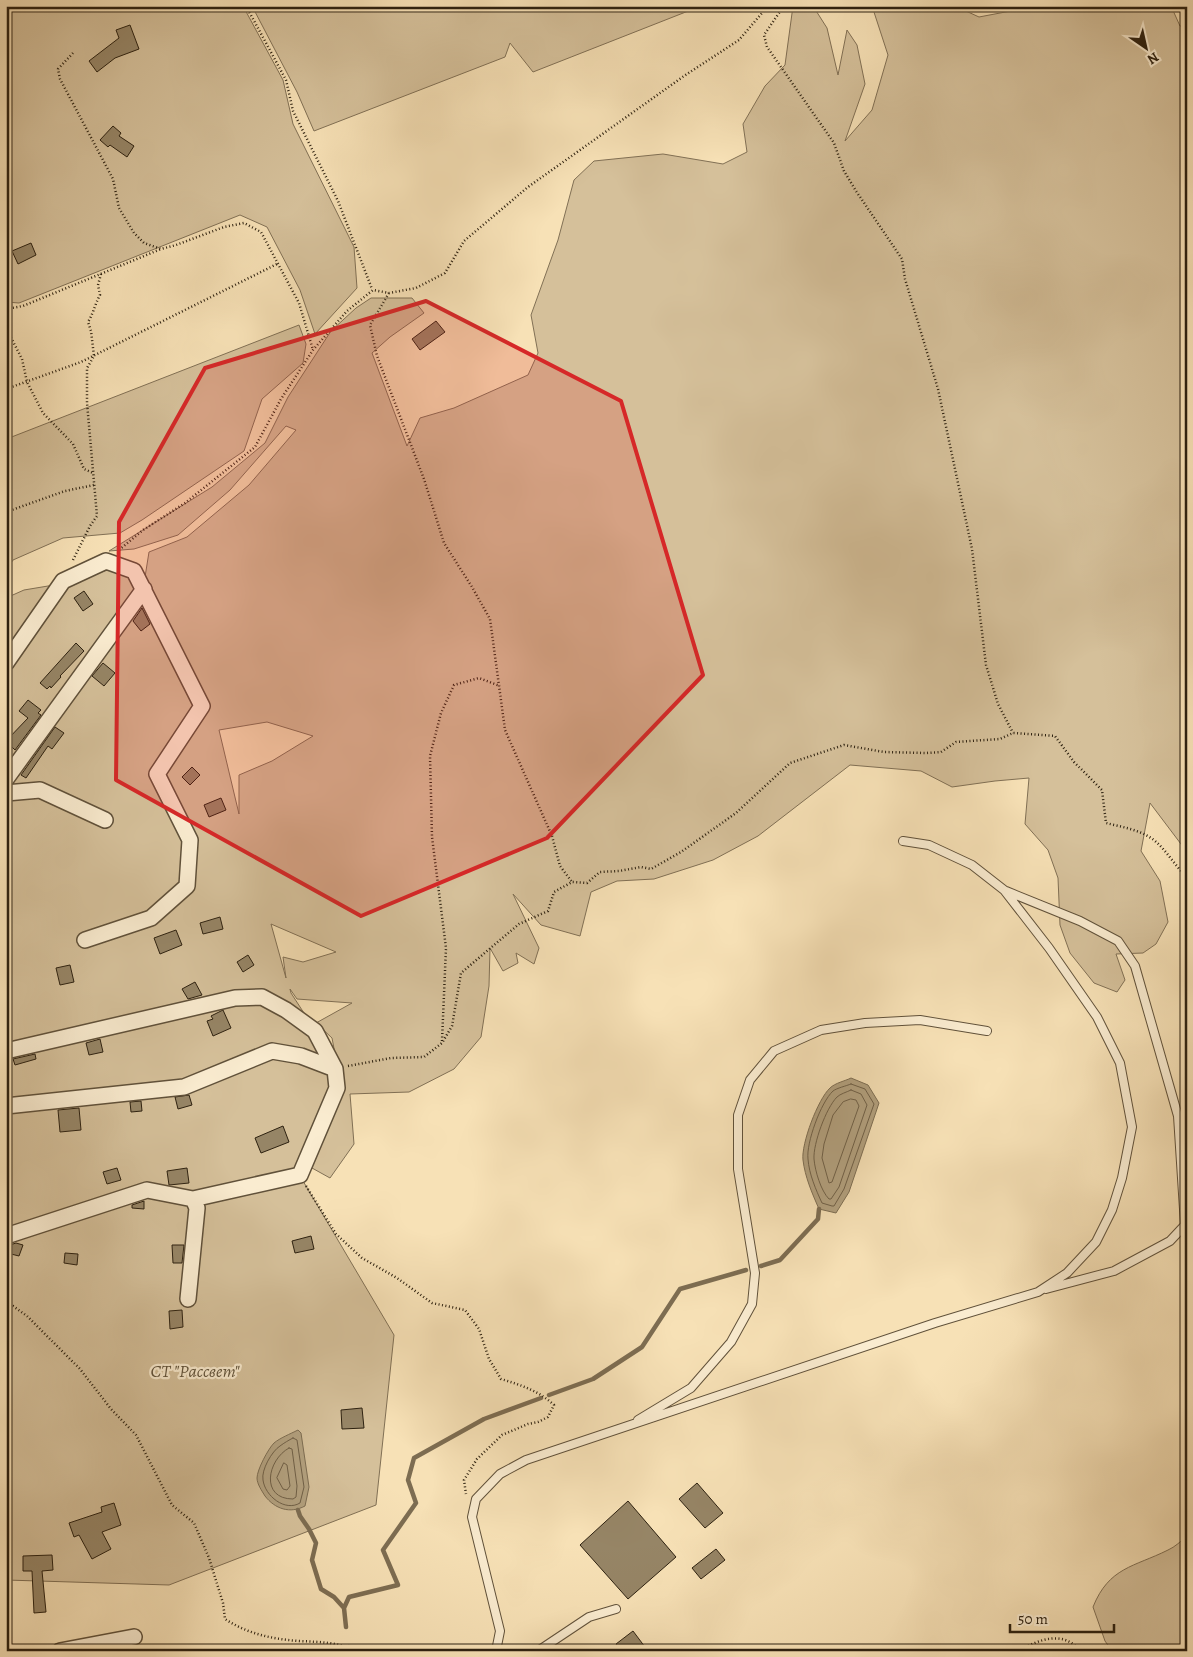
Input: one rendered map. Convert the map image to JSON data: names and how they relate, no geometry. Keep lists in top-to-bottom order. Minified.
{"parks":["СТ \"Рассвет\""],"scale_bar":"50 m","north":"bottom right"}
